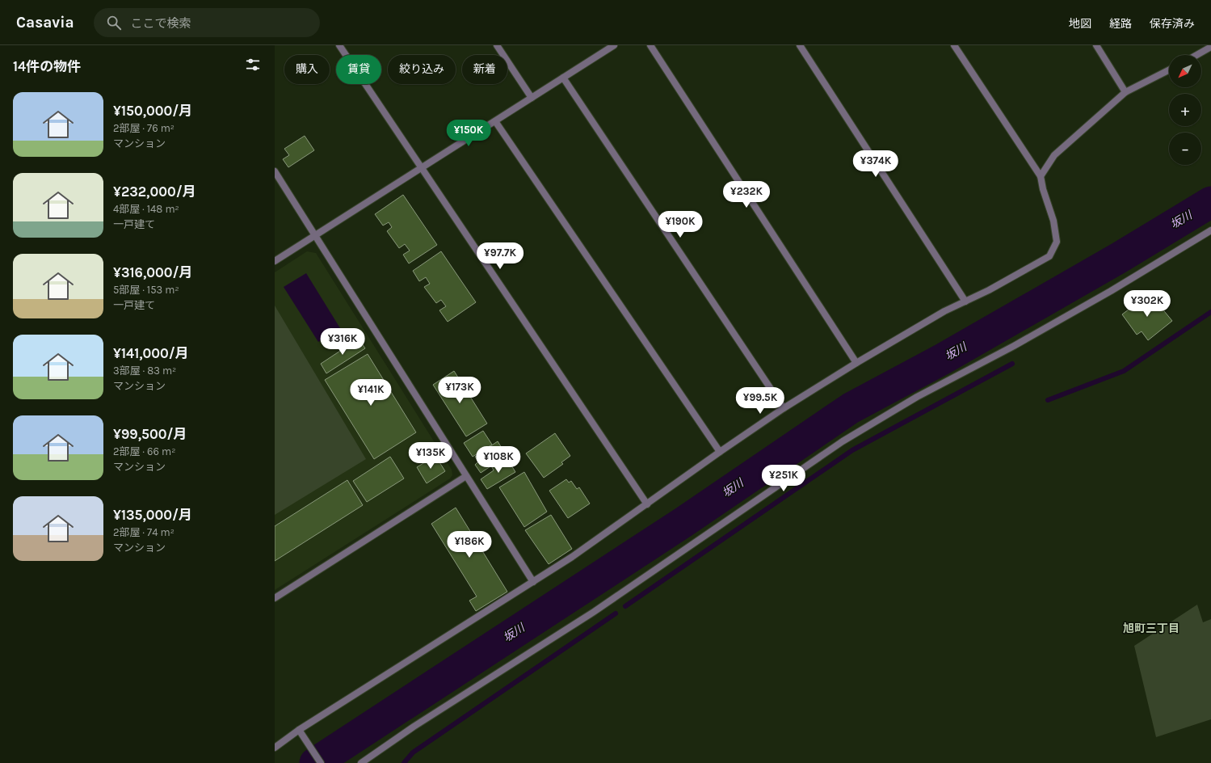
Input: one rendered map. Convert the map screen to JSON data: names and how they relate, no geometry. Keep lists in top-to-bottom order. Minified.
{"districts":["旭町三丁目"],"water":["坂川"],"north":"bottom left","page":{"header":"Casavia","search":"ここで検索","nav":["地図","経路","保存済み"],"heading":"14件の物件","map_buttons":["+","−"],"chip":["購入","賃貸","絞り込み","新着"],"list":[{"name":"¥150,000/月","note":"2部屋 · 76 m² · マンション"},{"name":"¥232,000/月","note":"4部屋 · 148 m² · 一戸建て"},{"name":"¥316,000/月","note":"5部屋 · 153 m² · 一戸建て"},{"name":"¥141,000/月","note":"3部屋 · 83 m² · マンション"},{"name":"¥99,500/月","note":"2部屋 · 66 m² · マンション"},{"name":"¥135,000/月","note":"2部屋 · 74 m² · マンション"}],"price":["¥150K","¥374K","¥232K","¥190K","¥97.7K","¥302K","¥316K","¥173K","¥141K","¥99.5K","¥135K","¥108K","¥251K","¥186K"]}}
